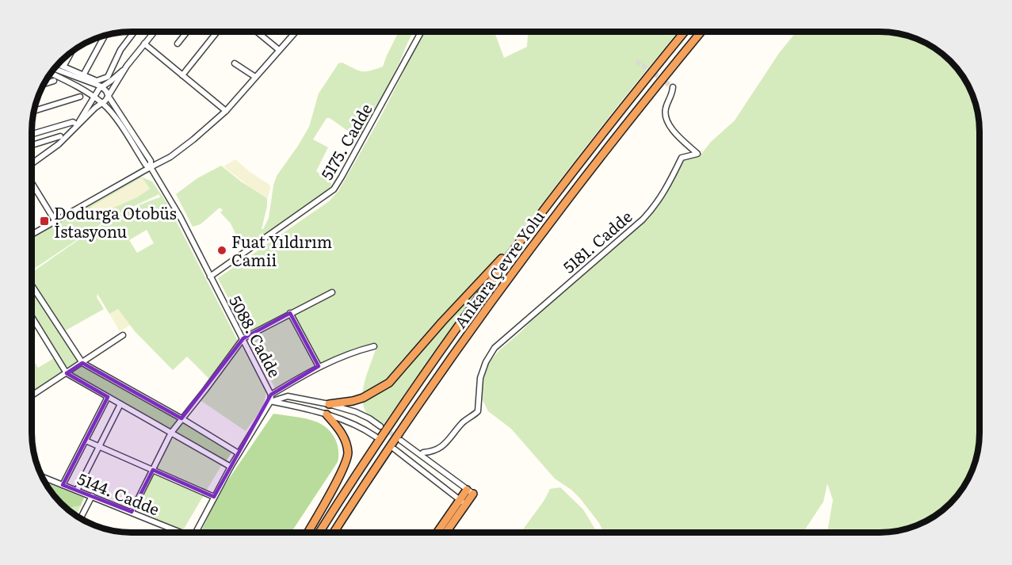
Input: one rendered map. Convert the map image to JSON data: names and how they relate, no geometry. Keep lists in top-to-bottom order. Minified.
{"streets":{"highway":["Ankara Çevre Yolu"],"street":["5175. Cadde","5181. Cadde","5088. Cadde","5144. Cadde"]},"crossings":[["5175. Cadde","5088. Cadde"]],"places":{"transit":["Dodurga Otobüs İstasyonu"],"other":["Fuat Yıldırım Camii"]}}
